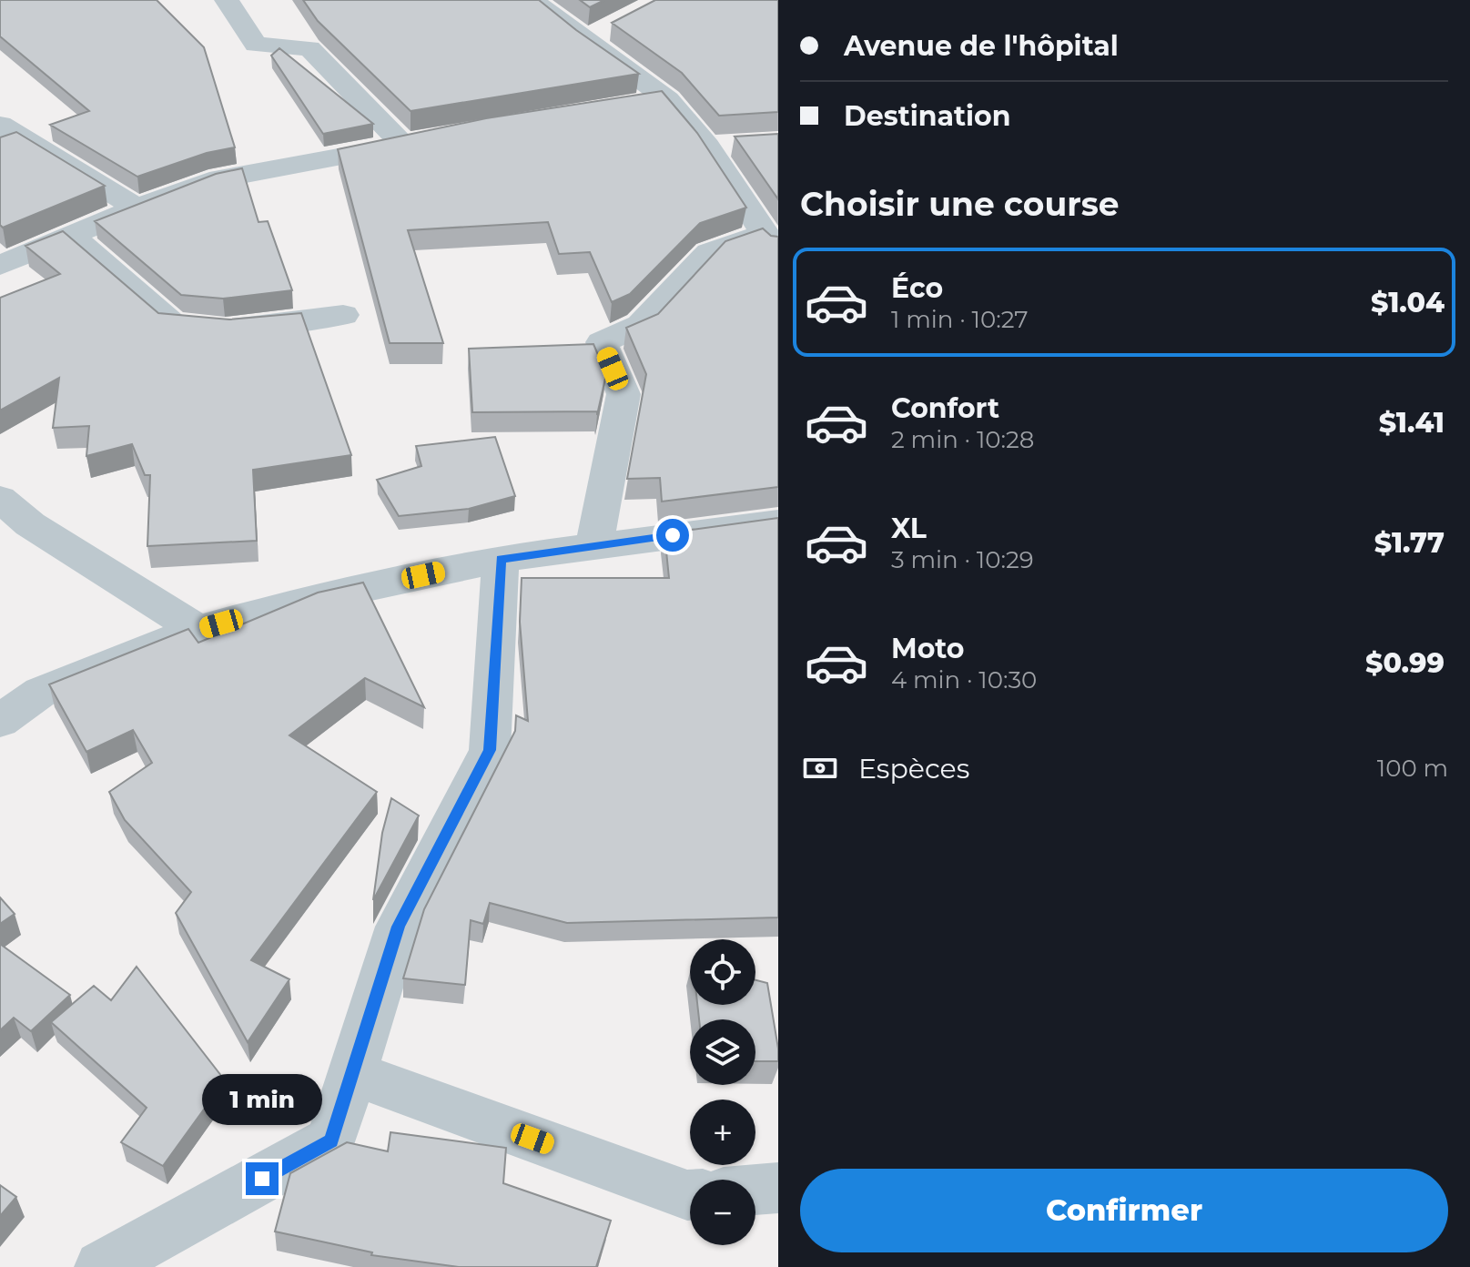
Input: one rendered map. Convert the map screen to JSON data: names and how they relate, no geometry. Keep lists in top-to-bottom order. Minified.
{"page":{"banner":["Avenue de l'hôpital","Destination"],"heading":"Choisir une course","list":[{"name":"Éco","note":"1 min · 10:27","value":"$1.04"},{"name":"Confort","note":"2 min · 10:28","value":"$1.41"},{"name":"XL","note":"3 min · 10:29","value":"$1.77"},{"name":"Moto","note":"4 min · 10:30","value":"$0.99"}],"pay":["Espèces","100 m"],"map_buttons":["+","−"],"bubble":"1 min","buttons":"Confirmer"}}
